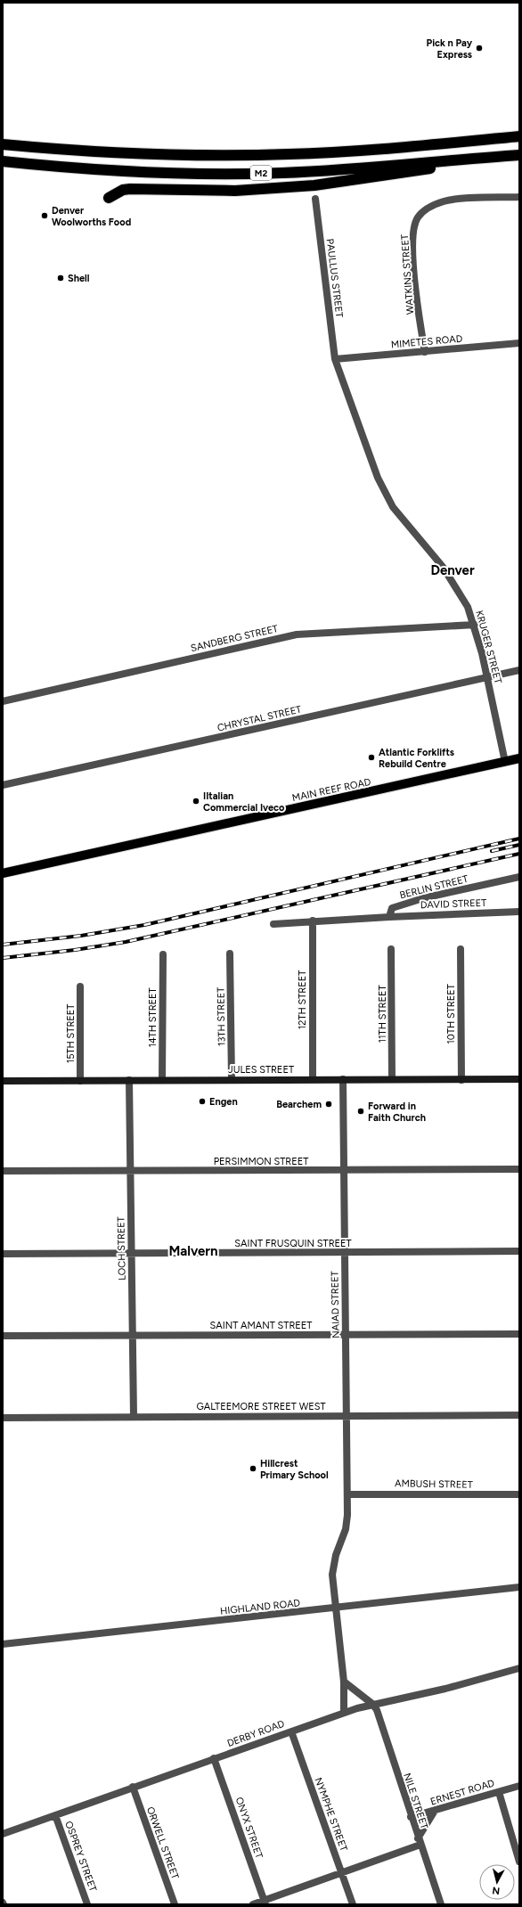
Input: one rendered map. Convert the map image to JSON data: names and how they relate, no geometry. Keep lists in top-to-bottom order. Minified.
{"streets":{"highway":["M2"],"main road":["MAIN REEF ROAD","JULES STREET"],"street":["WATKINS STREET","PAULLUS STREET","MIMETES ROAD","SANDBERG STREET","KRUGER STREET","CHRYSTAL STREET","BERLIN STREET","DAVID STREET","12TH STREET","11TH STREET","10TH STREET","13TH STREET","14TH STREET","15TH STREET","PERSIMMON STREET","SAINT FRUSQUIN STREET","LOCH STREET","NAIAD STREET","SAINT AMANT STREET","GALTEEMORE STREET WEST","AMBUSH STREET","HIGHLAND ROAD","DERBY ROAD","ERNEST ROAD","NILE STREET","NYMPHE STREET","ONYX STREET","ORWELL STREET","OSPREY STREET"]},"crossings":[["WATKINS STREET","MIMETES ROAD"],["PAULLUS STREET","MIMETES ROAD"],["PAULLUS STREET","KRUGER STREET"],["MIMETES ROAD","KRUGER STREET"],["SANDBERG STREET","KRUGER STREET"],["KRUGER STREET","CHRYSTAL STREET"],["KRUGER STREET","MAIN REEF ROAD"],["BERLIN STREET","DAVID STREET"],["12TH STREET","JULES STREET"],["11TH STREET","JULES STREET"],["10TH STREET","JULES STREET"],["13TH STREET","JULES STREET"],["14TH STREET","JULES STREET"],["15TH STREET","JULES STREET"],["JULES STREET","LOCH STREET"],["JULES STREET","NAIAD STREET"],["PERSIMMON STREET","LOCH STREET"],["PERSIMMON STREET","NAIAD STREET"],["SAINT FRUSQUIN STREET","LOCH STREET"],["SAINT FRUSQUIN STREET","NAIAD STREET"],["LOCH STREET","SAINT AMANT STREET"],["LOCH STREET","GALTEEMORE STREET WEST"],["NAIAD STREET","SAINT AMANT STREET"],["NAIAD STREET","GALTEEMORE STREET WEST"],["NAIAD STREET","AMBUSH STREET"],["NAIAD STREET","HIGHLAND ROAD"],["DERBY ROAD","NILE STREET"],["DERBY ROAD","NYMPHE STREET"],["DERBY ROAD","ONYX STREET"],["DERBY ROAD","ORWELL STREET"],["DERBY ROAD","OSPREY STREET"],["ERNEST ROAD","NILE STREET"]],"districts":["Denver","Malvern"],"places":["Pick n Pay Express","Denver Woolworths Food","Shell","Atlantic Forklifts Rebuild Centre","IItalian Commercial Iveco","Engen","Bearchem","Forward in Faith Church","Hillcrest Primary School"],"north":"bottom"}
